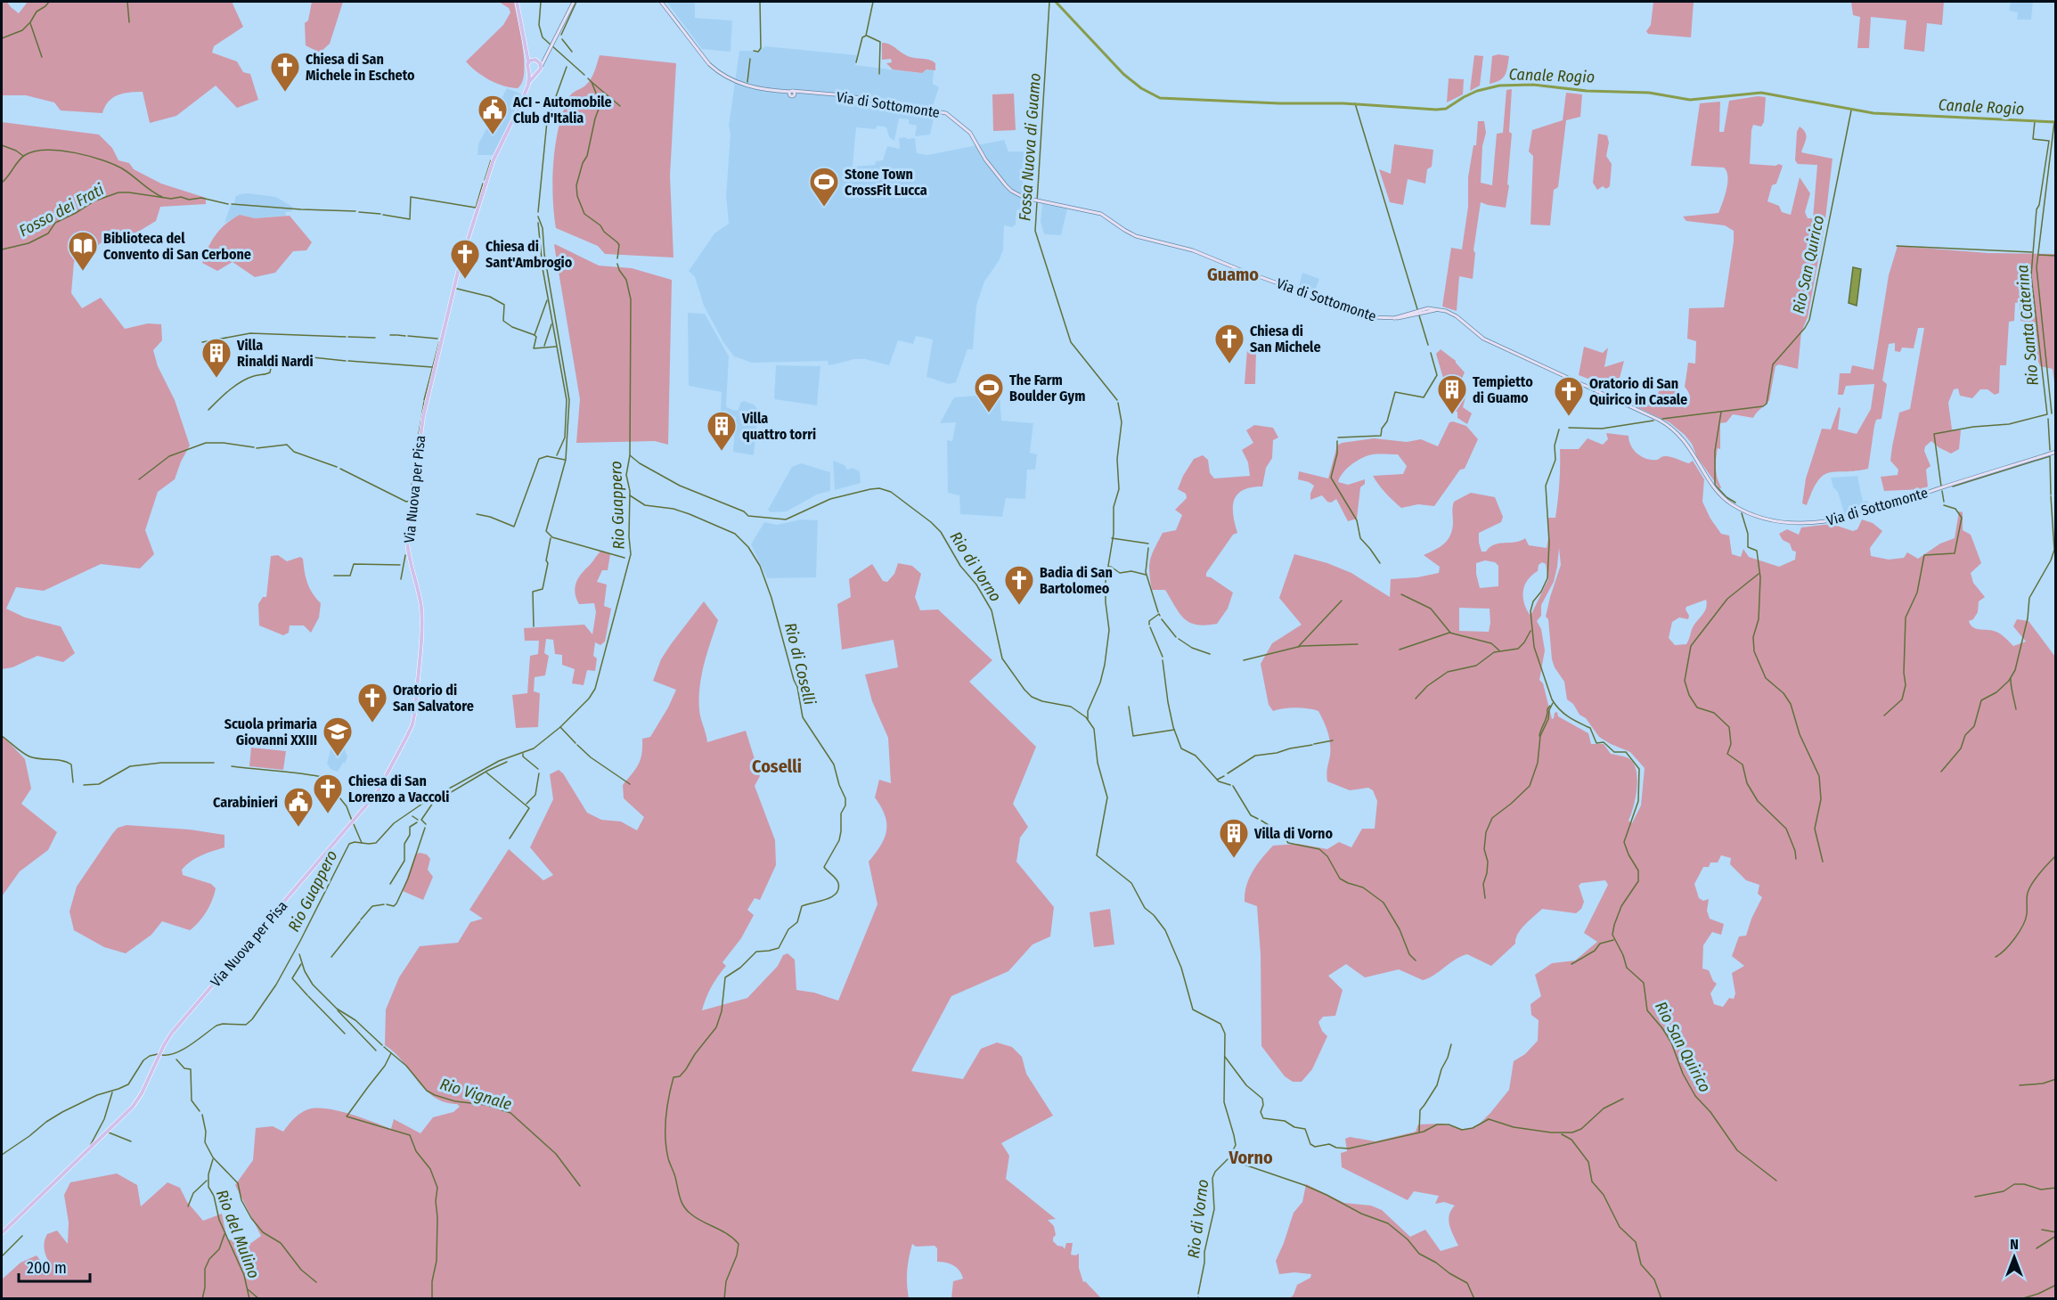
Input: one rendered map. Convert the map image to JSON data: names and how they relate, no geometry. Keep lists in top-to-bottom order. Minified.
{"streets":{"main road":["Via di Sottomonte","Via Nuova per Pisa"]},"districts":["Guamo","Coselli","Vorno"],"water":["Canale Rogio","Fossa Nuova di Guamo","Fosso dei Frati","Rio San Quirico","Rio Santa Caterina","Rio Guappero","Rio di Vorno","Rio di Coselli","Rio Vignale","Rio del Mulino"],"places":{"church":["Chiesa di San Michele in Escheto","Chiesa di Sant'Ambrogio","Chiesa di San Michele","Oratorio di San Quirico in Casale","Badia di San Bartolomeo","Oratorio di San Salvatore","Chiesa di San Lorenzo a Vaccoli"],"public building":["ACI - Automobile Club d'Italia","Carabinieri"],"sports":["Stone Town CrossFit Lucca","The Farm Boulder Gym"],"library":["Biblioteca del Convento di San Cerbone"],"building":["Villa Rinaldi Nardi","Tempietto di Guamo","Villa quattro torri","Villa di Vorno"],"school or university":["Scuola primaria Giovanni XXIII"]},"scale_bar":"200 m","north":"top"}
